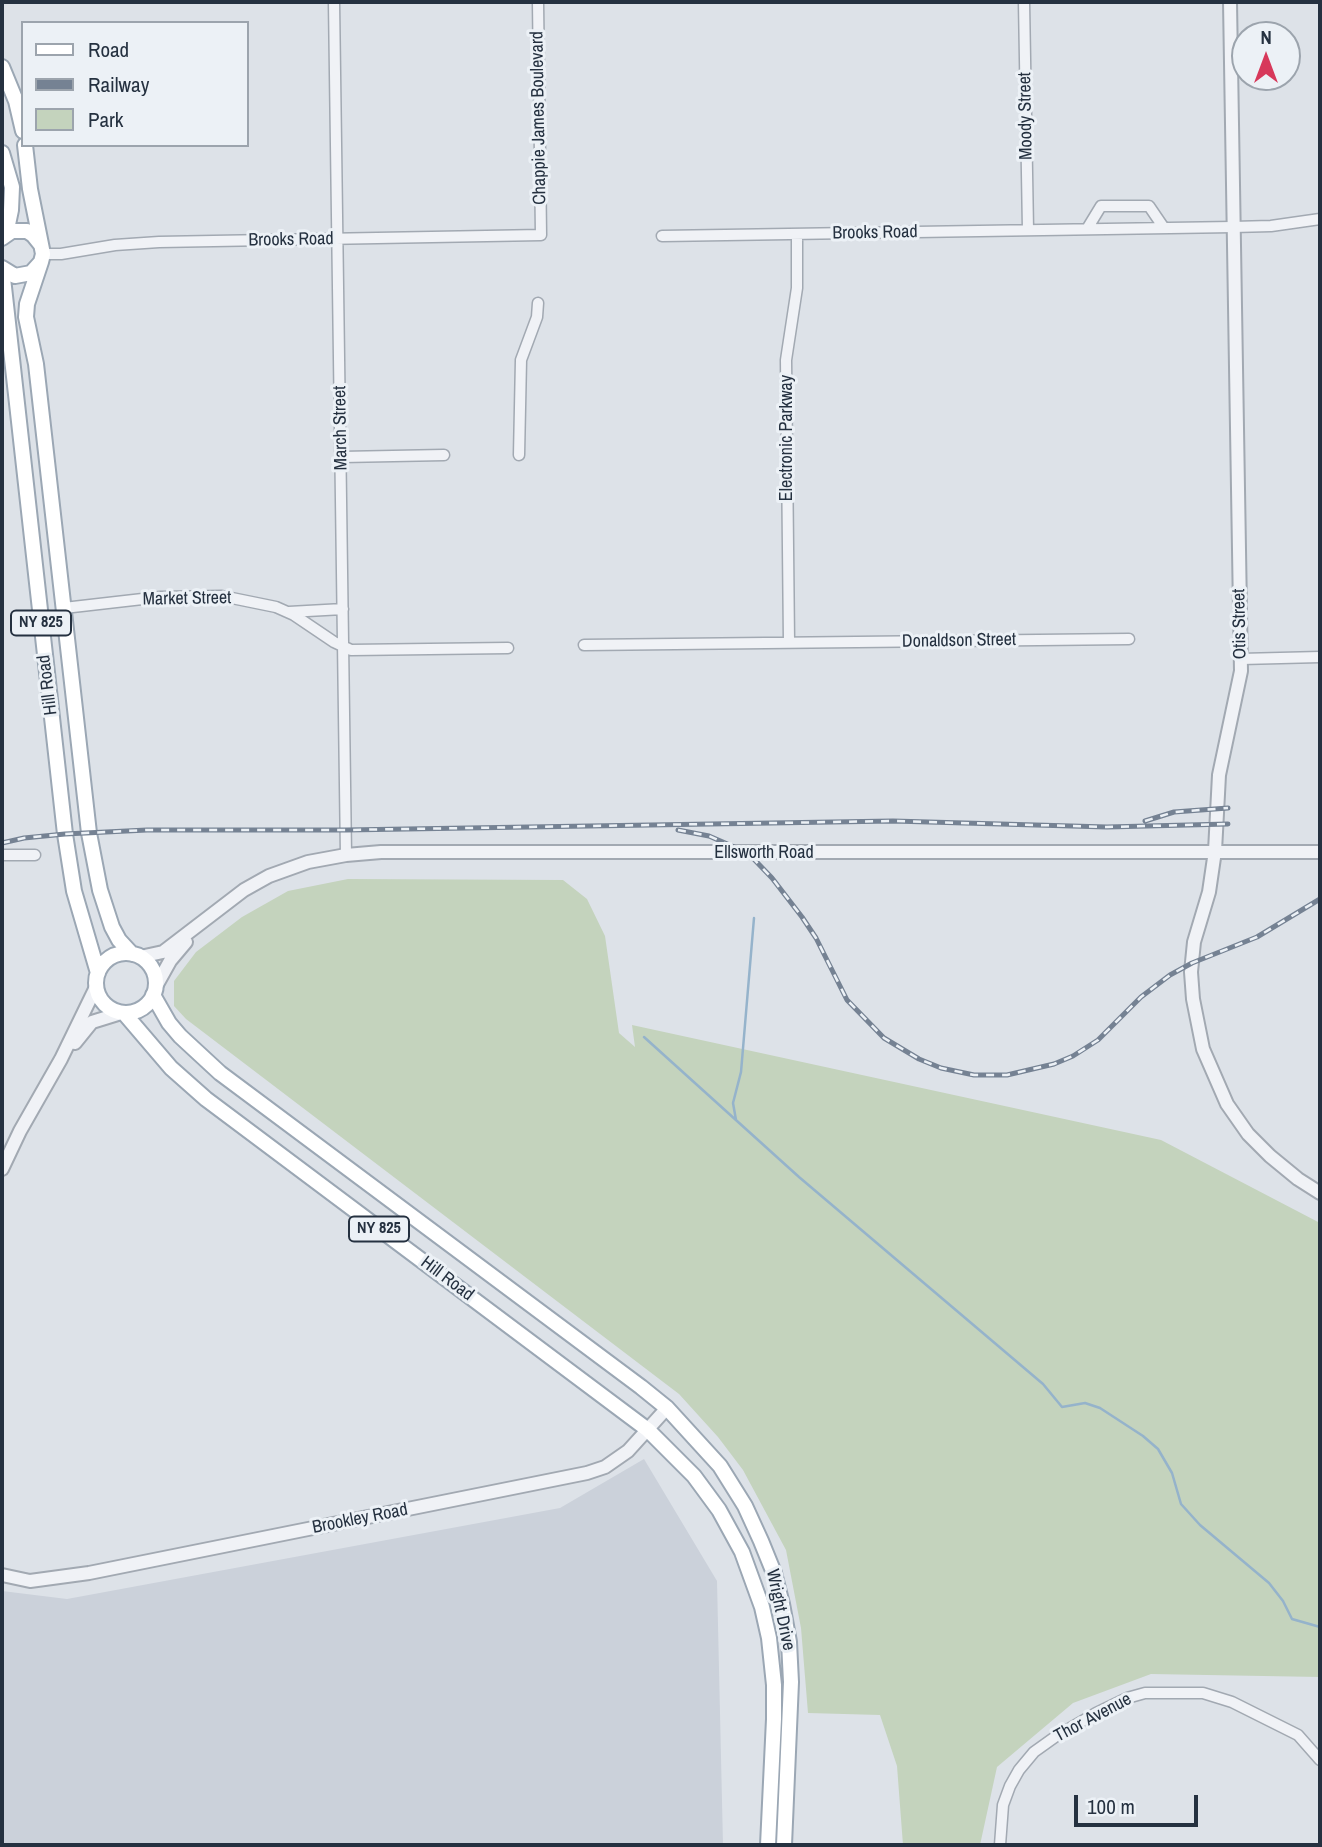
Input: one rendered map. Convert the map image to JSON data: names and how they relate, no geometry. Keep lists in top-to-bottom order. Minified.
{"streets":{"main road":["NY 825","Hill Road","Wright Drive"],"street":["Moody Street","Chappie James Boulevard","Brooks Road","March Street","Electronic Parkway","Market Street","Otis Street","Donaldson Street","Ellsworth Road","Brookley Road","Thor Avenue"]},"crossings":[["Moody Street","Brooks Road"],["Chappie James Boulevard","Brooks Road"],["Brooks Road","March Street"],["Brooks Road","Electronic Parkway"],["Brooks Road","Otis Street"],["Brooks Road","Hill Road"],["March Street","Market Street"],["March Street","Ellsworth Road"],["Electronic Parkway","Donaldson Street"],["Market Street","Hill Road"],["NY 825","Hill Road"],["NY 825","Ellsworth Road"],["Otis Street","Ellsworth Road"],["Hill Road","Ellsworth Road"],["Hill Road","Brookley Road"],["Hill Road","Wright Drive"],["Brookley Road","Wright Drive"]],"legend":["Road","Railway","Park"],"scale_bar":"100 m","north":"top"}
